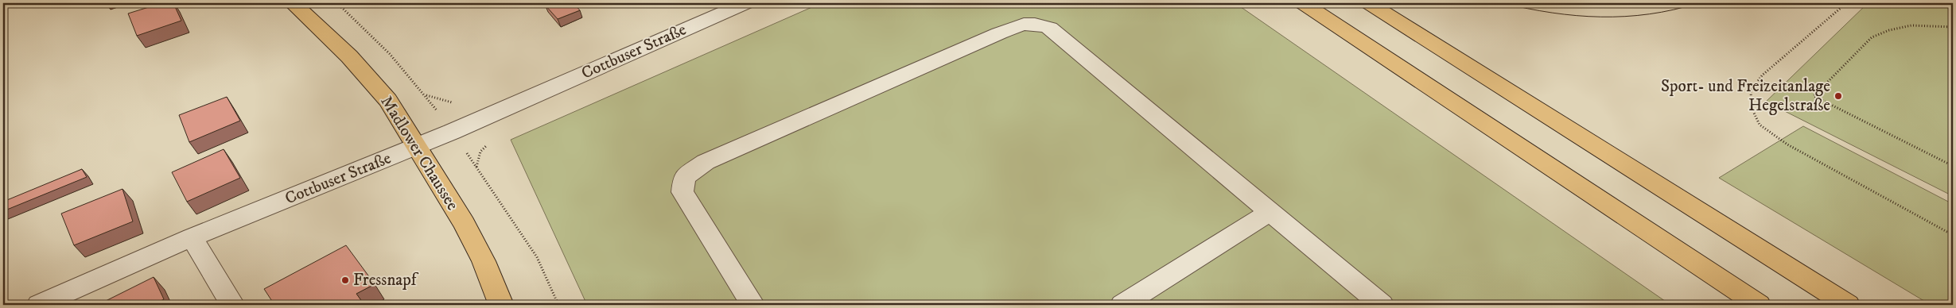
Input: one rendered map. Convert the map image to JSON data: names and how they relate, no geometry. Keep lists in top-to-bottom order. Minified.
{"streets":{"main road":["Madlower Chaussee"],"street":["Cottbuser Straße"]},"crossings":[["Cottbuser Straße","Madlower Chaussee"]],"places":["Sport- und Freizeitanlage Hegelstraße","Fressnapf"]}
